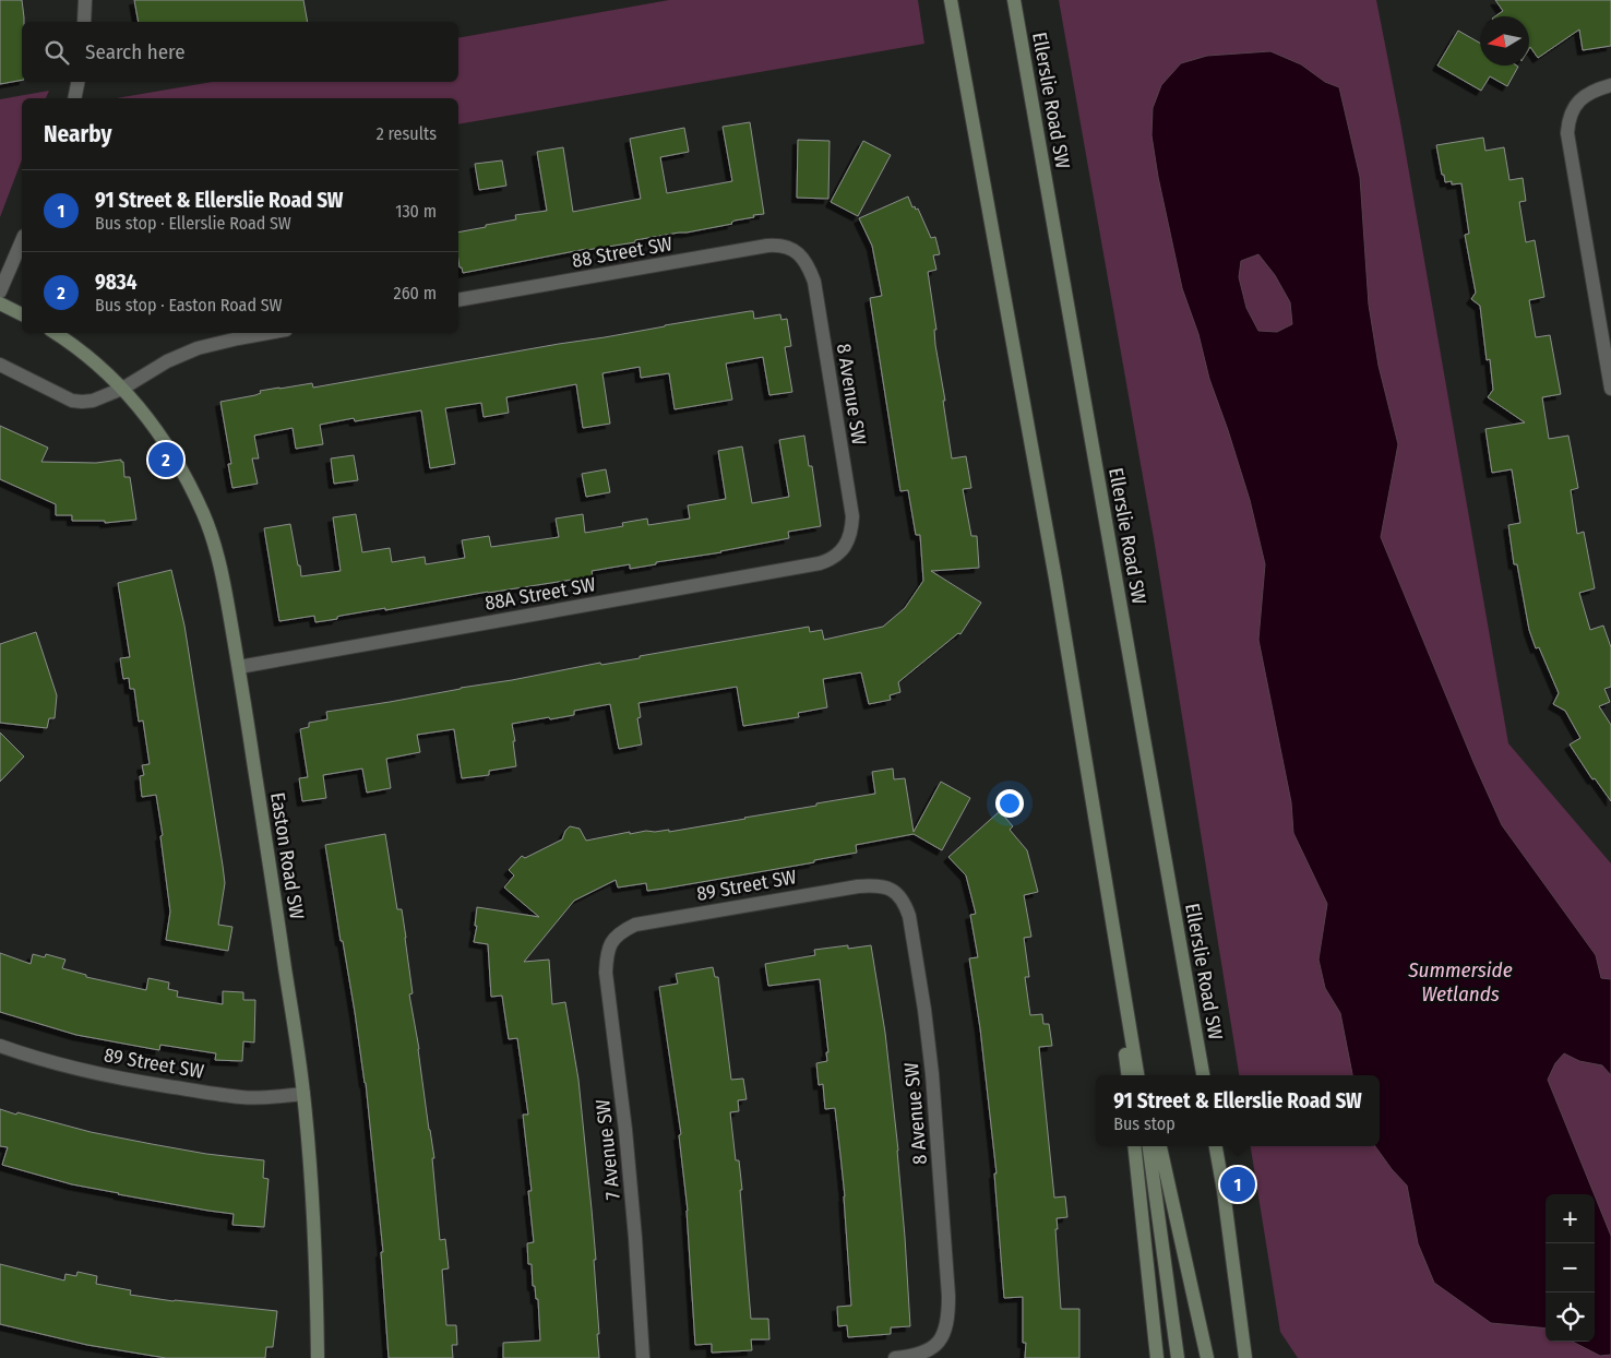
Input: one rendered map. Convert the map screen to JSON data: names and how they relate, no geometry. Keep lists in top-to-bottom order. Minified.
{"streets":{"main road":["Ellerslie Road SW","Easton Road SW"],"street":["88 Street SW","8 Avenue SW","88A Street SW","89 Street SW","7 Avenue SW"]},"crossings":[["88 Street SW","8 Avenue SW"],["8 Avenue SW","88A Street SW"],["8 Avenue SW","89 Street SW"],["88A Street SW","Easton Road SW"],["Easton Road SW","89 Street SW"],["89 Street SW","7 Avenue SW"]],"water":["Summerside Wetlands"],"north":"left","page":{"search":"Search here","heading":["Nearby","2 results"],"list":[{"mark":"1","name":"91 Street & Ellerslie Road SW","note":"Bus stop · Ellerslie Road SW","value":"130 m"},{"mark":"2","name":"9834","note":"Bus stop · Easton Road SW","value":"260 m"}],"pins":["2","1"],"popup":["91 Street & Ellerslie Road SW","Bus stop"],"map_buttons":["+","−"]}}
